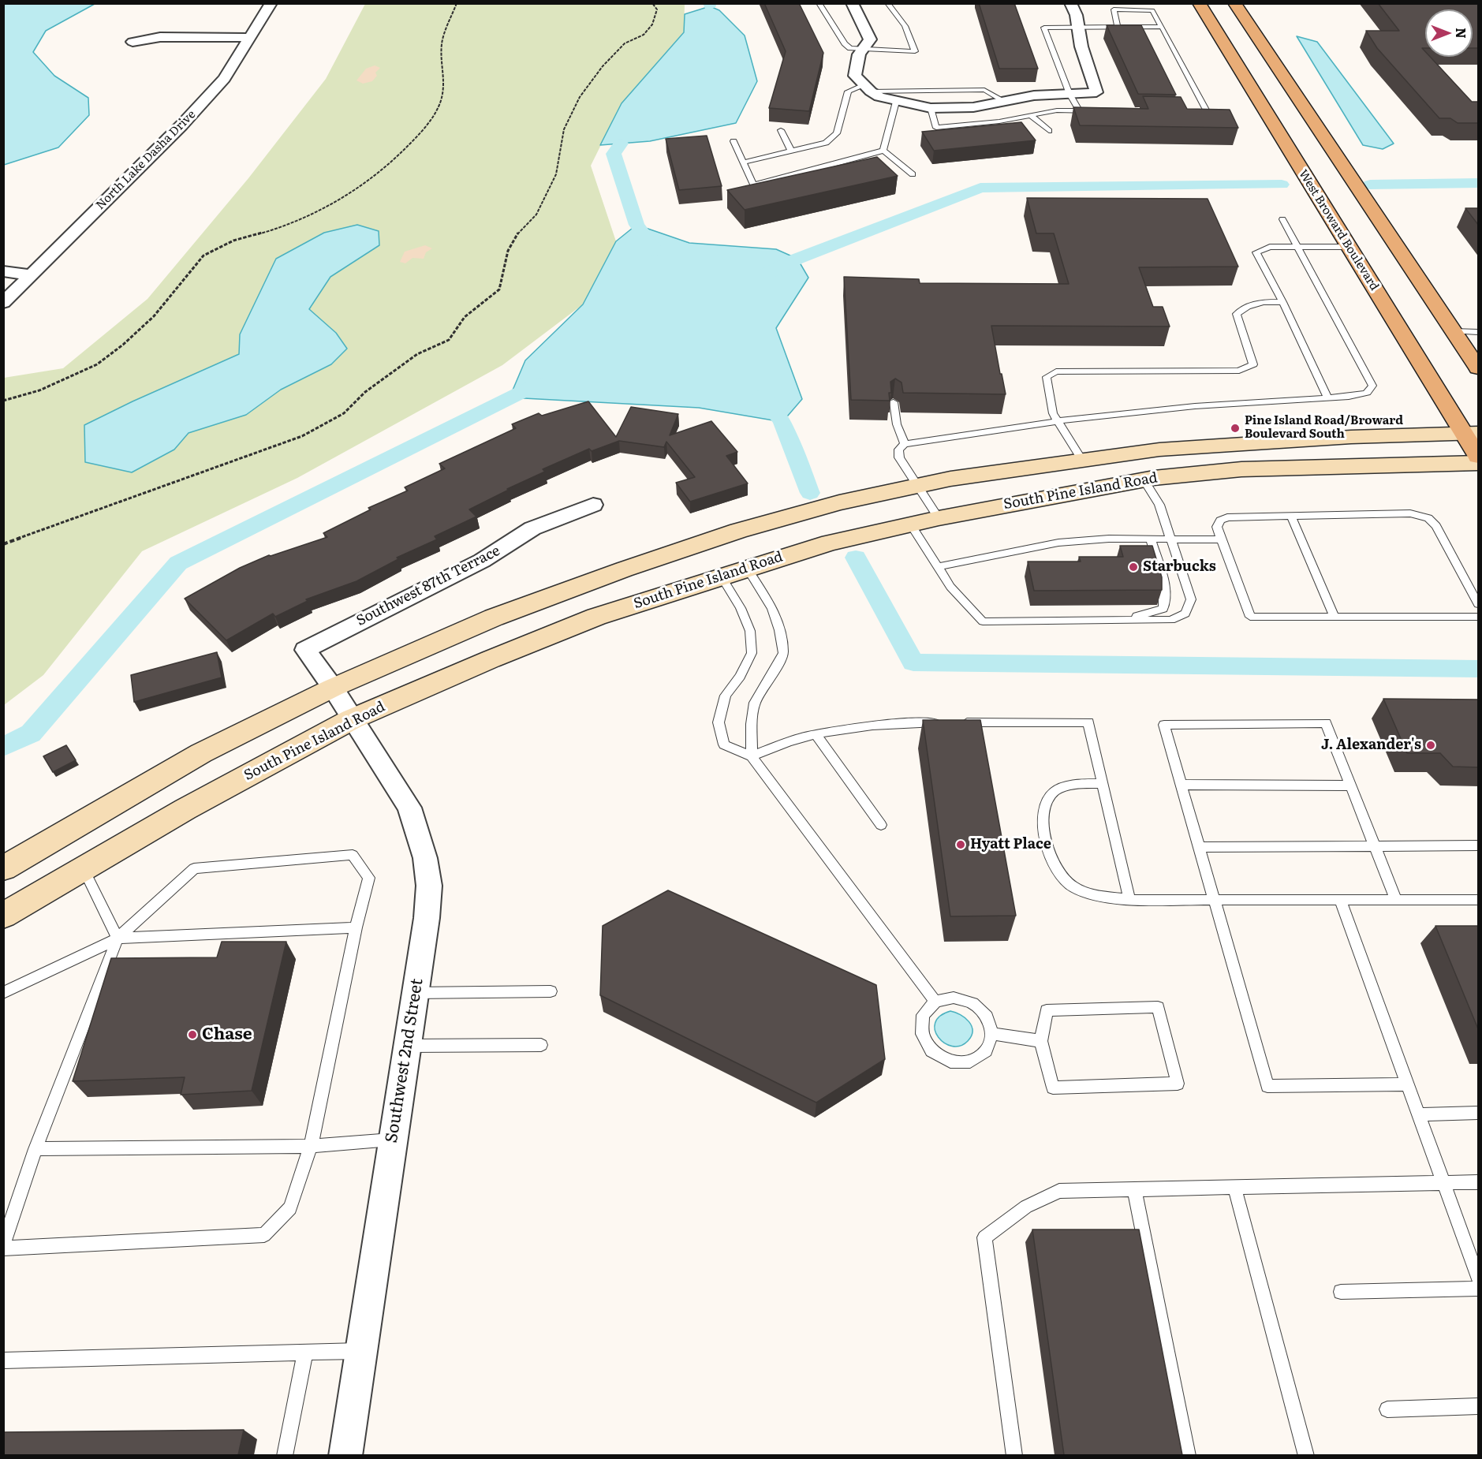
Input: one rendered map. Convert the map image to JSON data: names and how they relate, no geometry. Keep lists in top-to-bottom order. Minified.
{"streets":{"main road":["West Broward Boulevard","South Pine Island Road"],"street":["North Lake Dasha Drive","Southwest 87th Terrace","Southwest 2nd Street"]},"crossings":[["West Broward Boulevard","South Pine Island Road"],["South Pine Island Road","Southwest 87th Terrace"],["South Pine Island Road","Southwest 2nd Street"],["Southwest 87th Terrace","Southwest 2nd Street"]],"places":["Pine Island Road/Broward Boulevard South","Starbucks","J. Alexander's","Hyatt Place","Chase"],"north":"right"}
